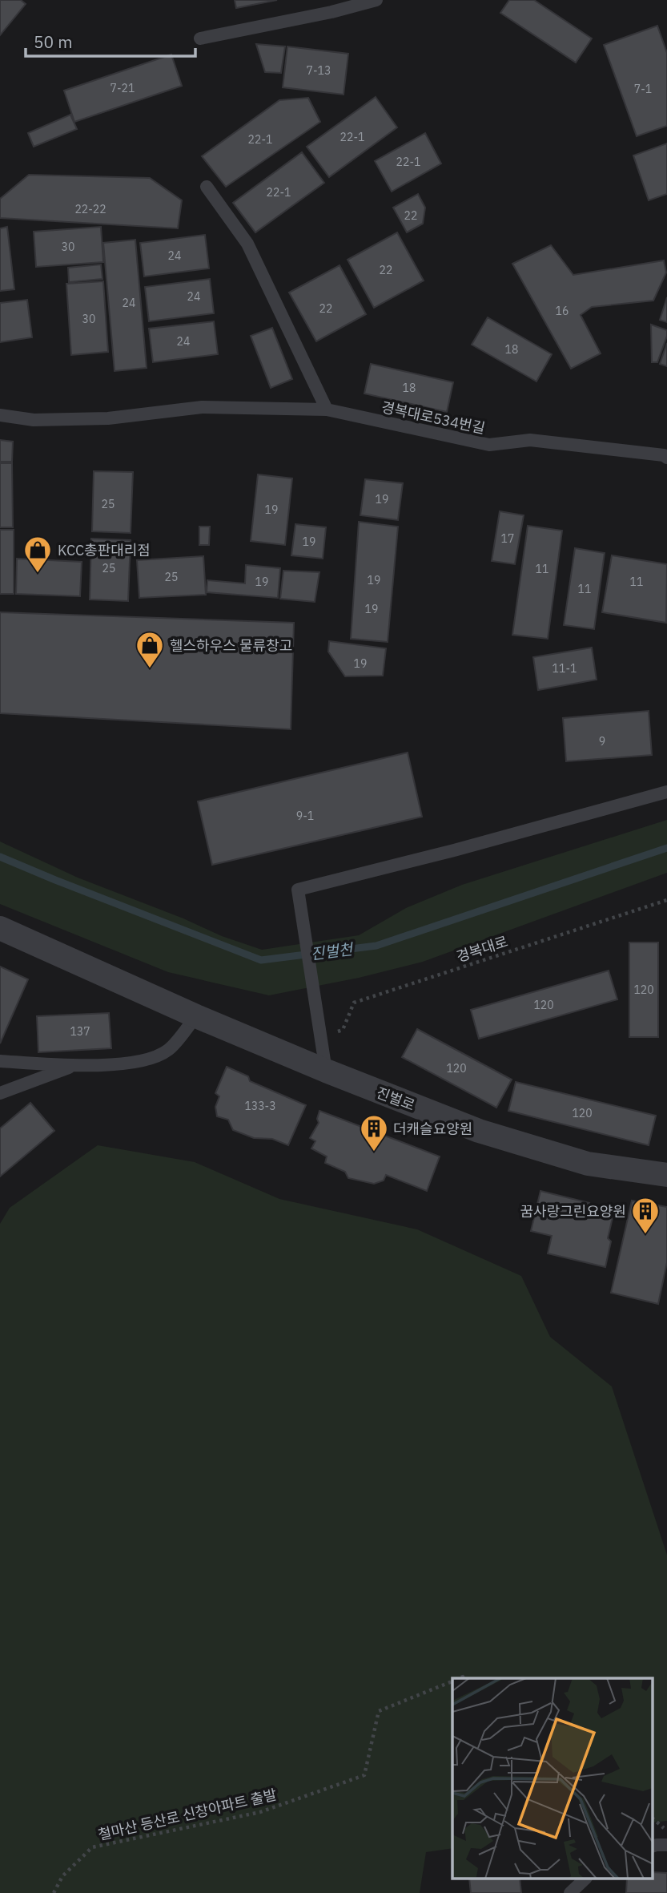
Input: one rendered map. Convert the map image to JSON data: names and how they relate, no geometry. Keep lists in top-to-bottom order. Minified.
{"streets":{"street":["진벌로"],"lane":["경복대로534번길"],"path":["경복대로","철마산 등산로 신창아파트 출발"]},"water":["진벌천"],"places":{"shop":["KCC총판대리점","헬스하우스 물류창고"],"building":["더캐슬요양원","꿈사랑그린요양원"]},"house_numbers":["7-13","7-21","7-1","22-1","22-1","22-1","22-1","22-22","22","30","24","22","24","24","22","16","30","24","18","18","19","25","19","17","19","25","11","25","19","19","11","11","19","19","11-1","9","9-1","120","120","137","120","133-3","120"],"scale_bar":"50 m"}
